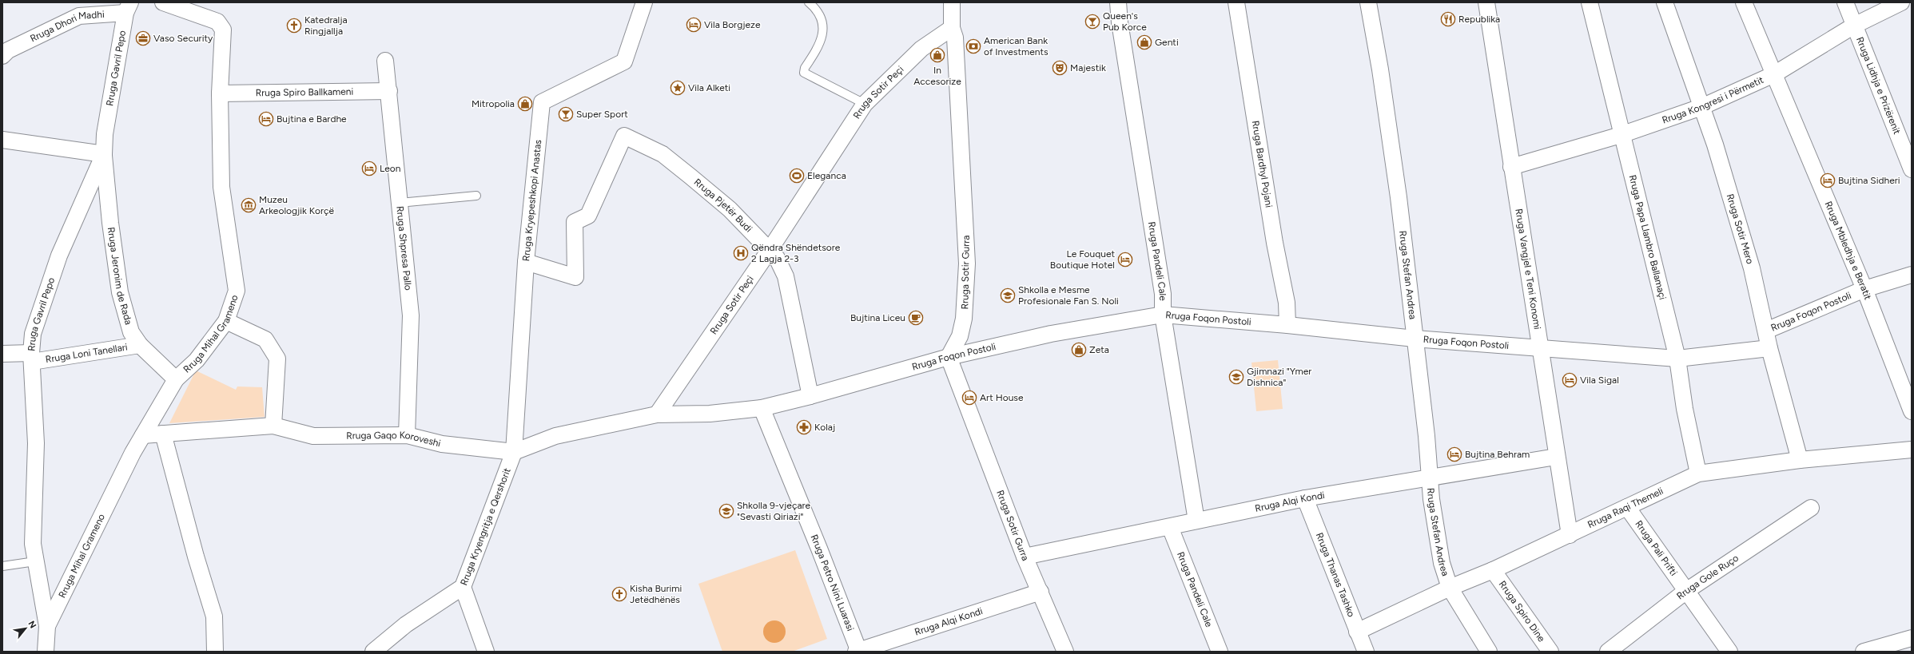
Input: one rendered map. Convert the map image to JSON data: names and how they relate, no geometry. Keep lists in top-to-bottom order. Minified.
{"streets":{"street":["Rruga Dhori Madhi","Rruga Gavril Pepo","Rruga Lidhja e Prizërenit","Rruga Spiro Ballkameni","Rruga Sotir Peçi","Rruga Kongresi i Përmetit","Rruga Bardhyl Pojani","Rruga Kryepeshkopi Anastas","Rruga Pjetër Budi","Rruga Sotir Mero","Rruga Papa Llambro Ballamaçi","Rruga Shpresa Pallo","Rruga Mbledhja e Beratit","Rruga Pandeli Cale","Rruga Vangjel e Teni Konomi","Rruga Sotir Gurra","Rruga Jeronim de Rada","Rruga Stefan Andrea","Rruga Foqon Postoli","Rruga Mihal Grameno","Rruga Loni Tanellari","Rruga Gaqo Koroveshi","Rruga Alqi Kondi","Rruga Raqi Themeli","Rruga Kryengritja e Qershorit","Rruga Pali Prifti","Rruga Thanas Tashko","Rruga Gole Ruço","Rruga Petro Nini Luarasi","Rruga Spiro Dine"]},"crossings":[["Rruga Dhori Madhi","Rruga Gavril Pepo"],["Rruga Gavril Pepo","Rruga Jeronim de Rada"],["Rruga Gavril Pepo","Rruga Mihal Grameno"],["Rruga Gavril Pepo","Rruga Loni Tanellari"],["Rruga Lidhja e Prizërenit","Rruga Kongresi i Përmetit"],["Rruga Spiro Ballkameni","Rruga Shpresa Pallo"],["Rruga Spiro Ballkameni","Rruga Mihal Grameno"],["Rruga Sotir Peçi","Rruga Pjetër Budi"],["Rruga Sotir Peçi","Rruga Sotir Gurra"],["Rruga Sotir Peçi","Rruga Foqon Postoli"],["Rruga Kongresi i Përmetit","Rruga Sotir Mero"],["Rruga Kongresi i Përmetit","Rruga Papa Llambro Ballamaçi"],["Rruga Kongresi i Përmetit","Rruga Mbledhja e Beratit"],["Rruga Kongresi i Përmetit","Rruga Vangjel e Teni Konomi"],["Rruga Bardhyl Pojani","Rruga Foqon Postoli"],["Rruga Kryepeshkopi Anastas","Rruga Pjetër Budi"],["Rruga Kryepeshkopi Anastas","Rruga Gaqo Koroveshi"],["Rruga Kryepeshkopi Anastas","Rruga Kryengritja e Qershorit"],["Rruga Pjetër Budi","Rruga Foqon Postoli"],["Rruga Sotir Mero","Rruga Foqon Postoli"],["Rruga Sotir Mero","Rruga Raqi Themeli"],["Rruga Papa Llambro Ballamaçi","Rruga Foqon Postoli"],["Rruga Papa Llambro Ballamaçi","Rruga Raqi Themeli"],["Rruga Shpresa Pallo","Rruga Gaqo Koroveshi"],["Rruga Mbledhja e Beratit","Rruga Foqon Postoli"],["Rruga Pandeli Cale","Rruga Foqon Postoli"],["Rruga Pandeli Cale","Rruga Alqi Kondi"],["Rruga Vangjel e Teni Konomi","Rruga Foqon Postoli"],["Rruga Vangjel e Teni Konomi","Rruga Alqi Kondi"],["Rruga Vangjel e Teni Konomi","Rruga Raqi Themeli"],["Rruga Sotir Gurra","Rruga Foqon Postoli"],["Rruga Sotir Gurra","Rruga Alqi Kondi"],["Rruga Jeronim de Rada","Rruga Mihal Grameno"],["Rruga Jeronim de Rada","Rruga Loni Tanellari"],["Rruga Stefan Andrea","Rruga Foqon Postoli"],["Rruga Stefan Andrea","Rruga Alqi Kondi"],["Rruga Stefan Andrea","Rruga Raqi Themeli"],["Rruga Foqon Postoli","Rruga Petro Nini Luarasi"],["Rruga Mihal Grameno","Rruga Gaqo Koroveshi"],["Rruga Gaqo Koroveshi","Rruga Kryengritja e Qershorit"],["Rruga Alqi Kondi","Rruga Thanas Tashko"],["Rruga Alqi Kondi","Rruga Petro Nini Luarasi"],["Rruga Raqi Themeli","Rruga Pali Prifti"],["Rruga Raqi Themeli","Rruga Thanas Tashko"],["Rruga Raqi Themeli","Rruga Spiro Dine"],["Rruga Pali Prifti","Rruga Gole Ruço"]],"places":{"restaurant":["Republika"],"bar":["Queen's Pub Korce","Super Sport"],"hotel":["Vila Borgjeze","Bujtina e Bardhe","Leon","Bujtina Sidheri","Le Fouquet Boutique Hotel","Vila Sigal","Art House","Bujtina Behram"],"church":["Katedralja Ringjallja","Kisha Burimi Jetëdhënës"],"office":["Vaso Security"],"shop":["Genti","In Accesorize","Mitropolia","Zeta"],"bank":["American Bank of Investments"],"theatre":["Majestik"],"place":["Vila Alketi"],"sports":["Eleganca"],"museum":["Muzeu Arkeologjik Korçë"],"hospital":["Qëndra Shëndetsore 2 Lagja 2-3"],"school or university":["Shkolla e Mesme Profesionale Fan S. Noli","Gjimnazi \"Ymer Dishnica\"","Shkolla 9-vjeçare \"Sevasti Qiriazi\""],"cafe":["Bujtina Liceu"],"pharmacy":["Kolaj"]},"north":"top right"}
